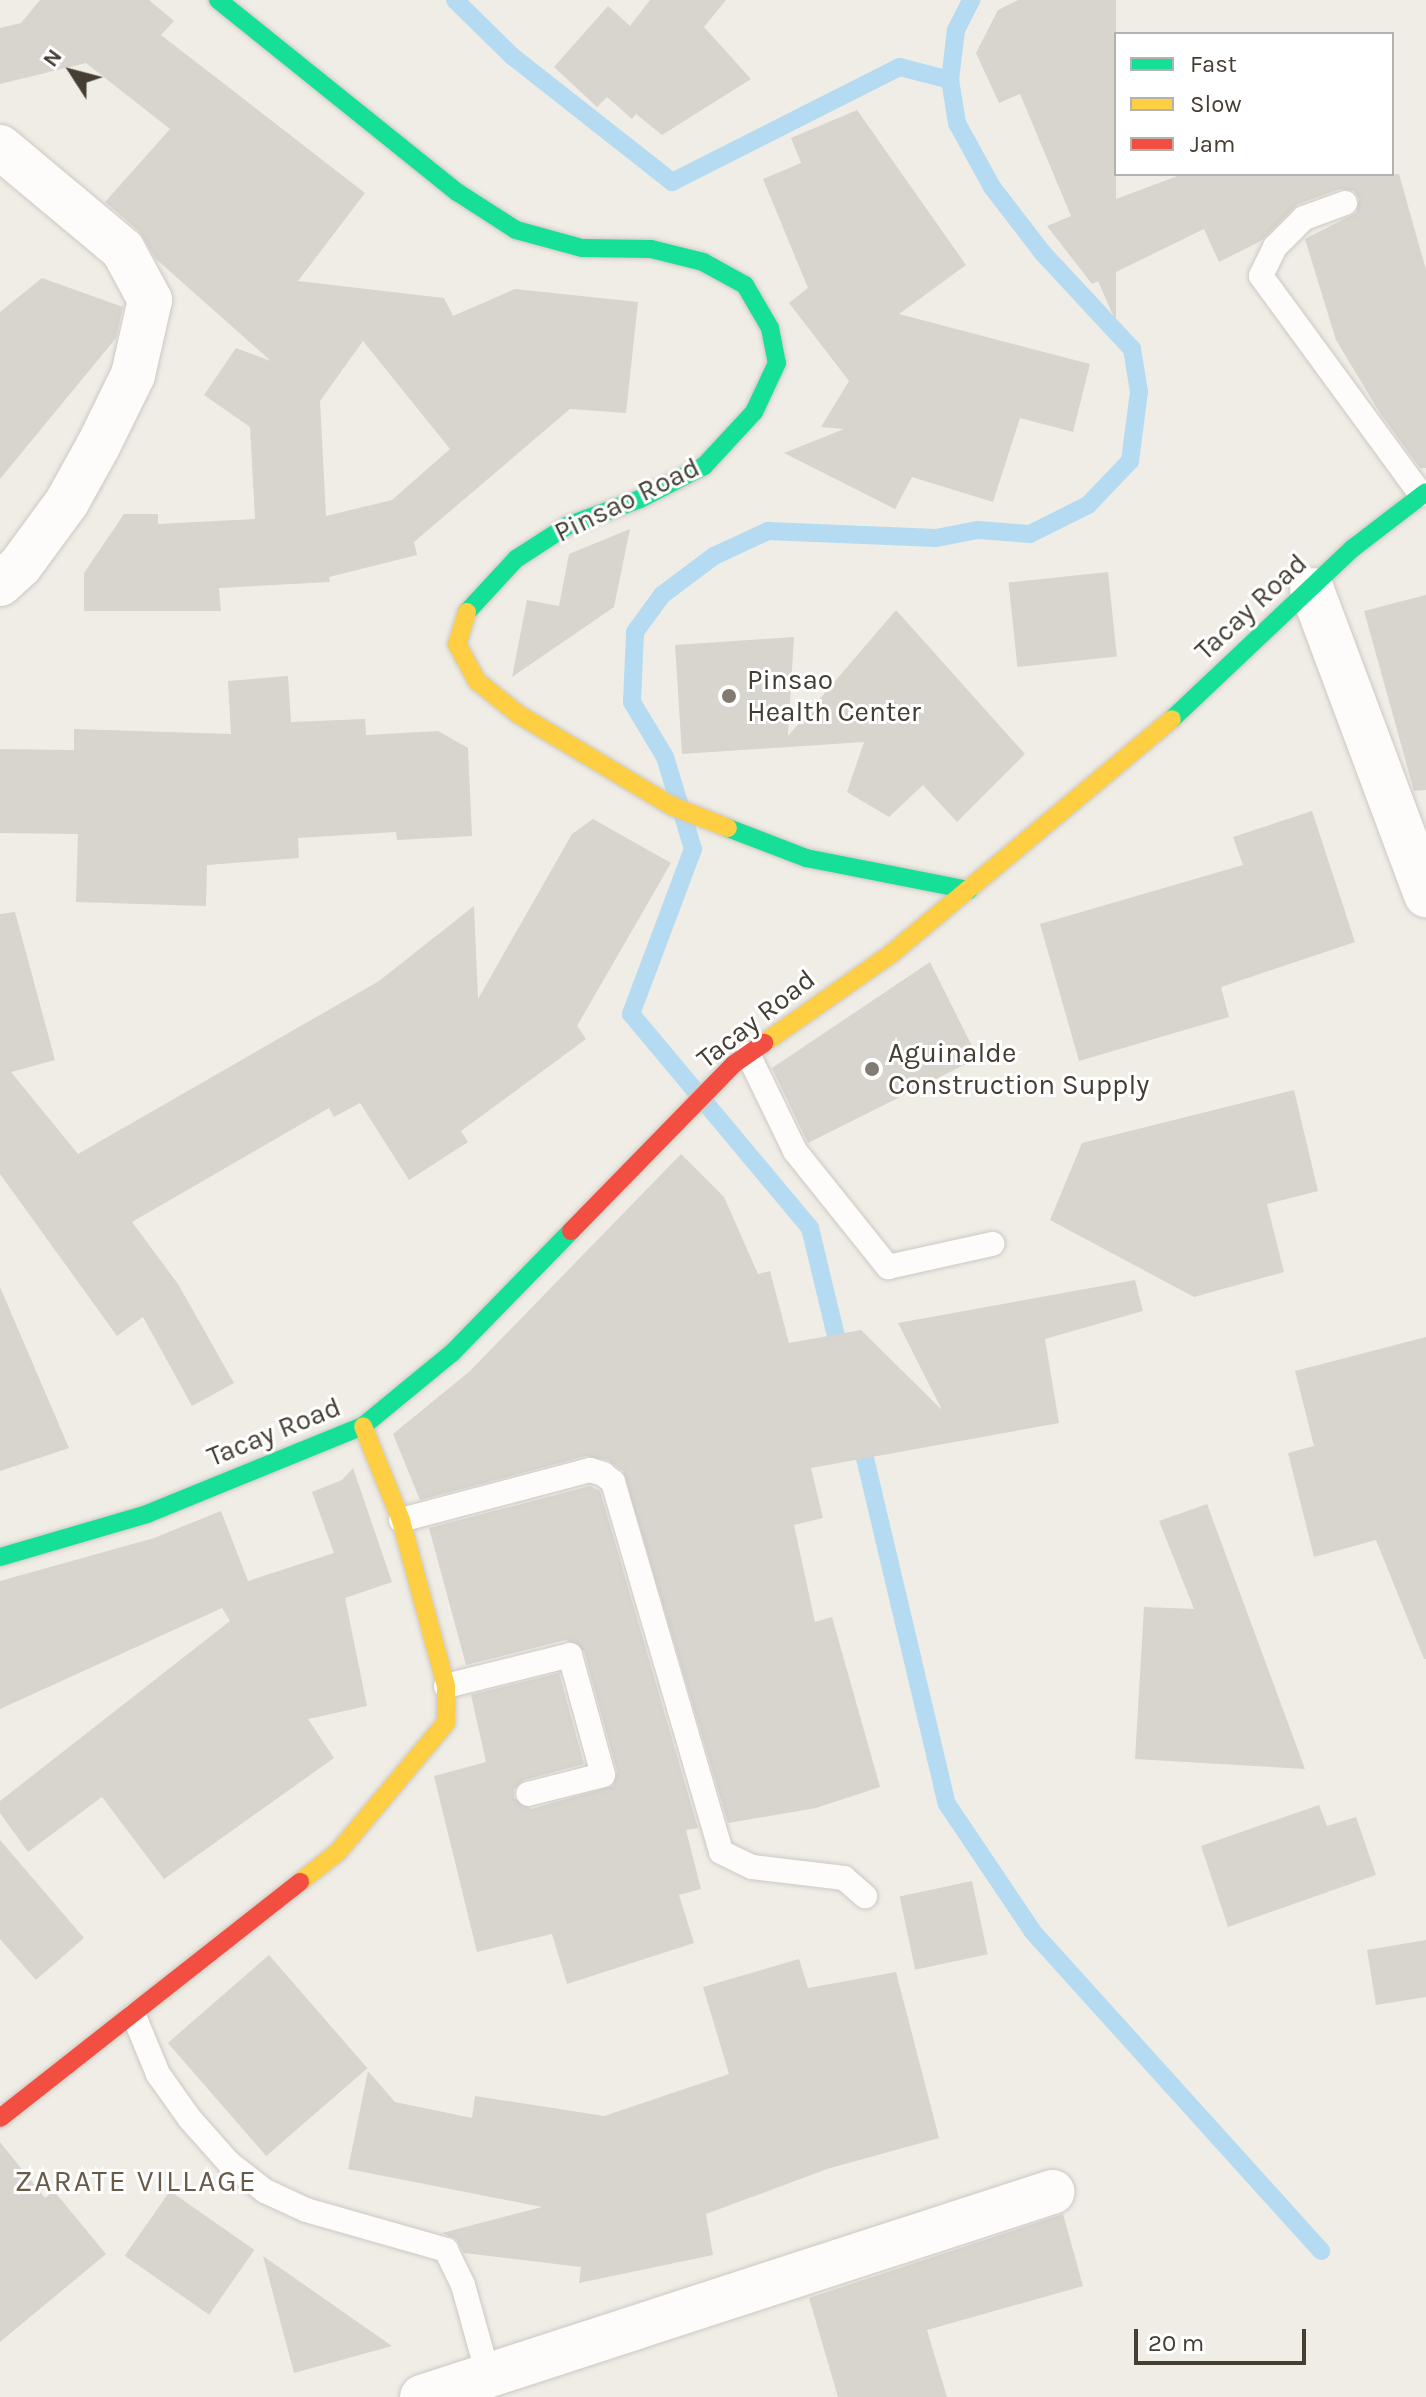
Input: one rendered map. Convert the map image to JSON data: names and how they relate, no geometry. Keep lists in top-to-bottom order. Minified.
{"streets":{"street":["Pinsao Road","Tacay Road"]},"crossings":[["Pinsao Road","Tacay Road"]],"districts":["ZARATE VILLAGE"],"places":["Pinsao Health Center","Aguinalde Construction Supply"],"legend":["Fast","Slow","Jam"],"scale_bar":"20 m","north":"top left"}
